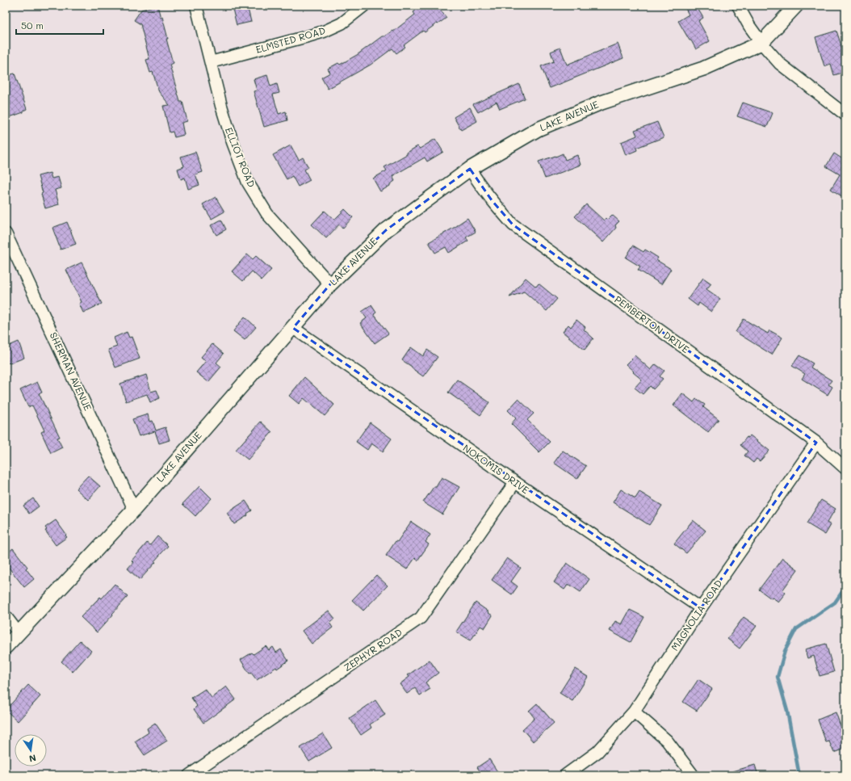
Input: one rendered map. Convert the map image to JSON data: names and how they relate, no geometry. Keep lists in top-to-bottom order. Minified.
{"streets":{"street":["ELMSTED ROAD","LAKE AVENUE","ELLIOT ROAD","PEMBERTON DRIVE","SHERMAN AVENUE","NOKOMIS DRIVE","MAGNOLIA ROAD","ZEPHYR ROAD"]},"crossings":[["ELMSTED ROAD","ELLIOT ROAD"],["LAKE AVENUE","ELLIOT ROAD"],["LAKE AVENUE","PEMBERTON DRIVE"],["LAKE AVENUE","SHERMAN AVENUE"],["LAKE AVENUE","NOKOMIS DRIVE"],["PEMBERTON DRIVE","MAGNOLIA ROAD"],["NOKOMIS DRIVE","MAGNOLIA ROAD"],["NOKOMIS DRIVE","ZEPHYR ROAD"]],"scale_bar":"50 m","north":"bottom"}
